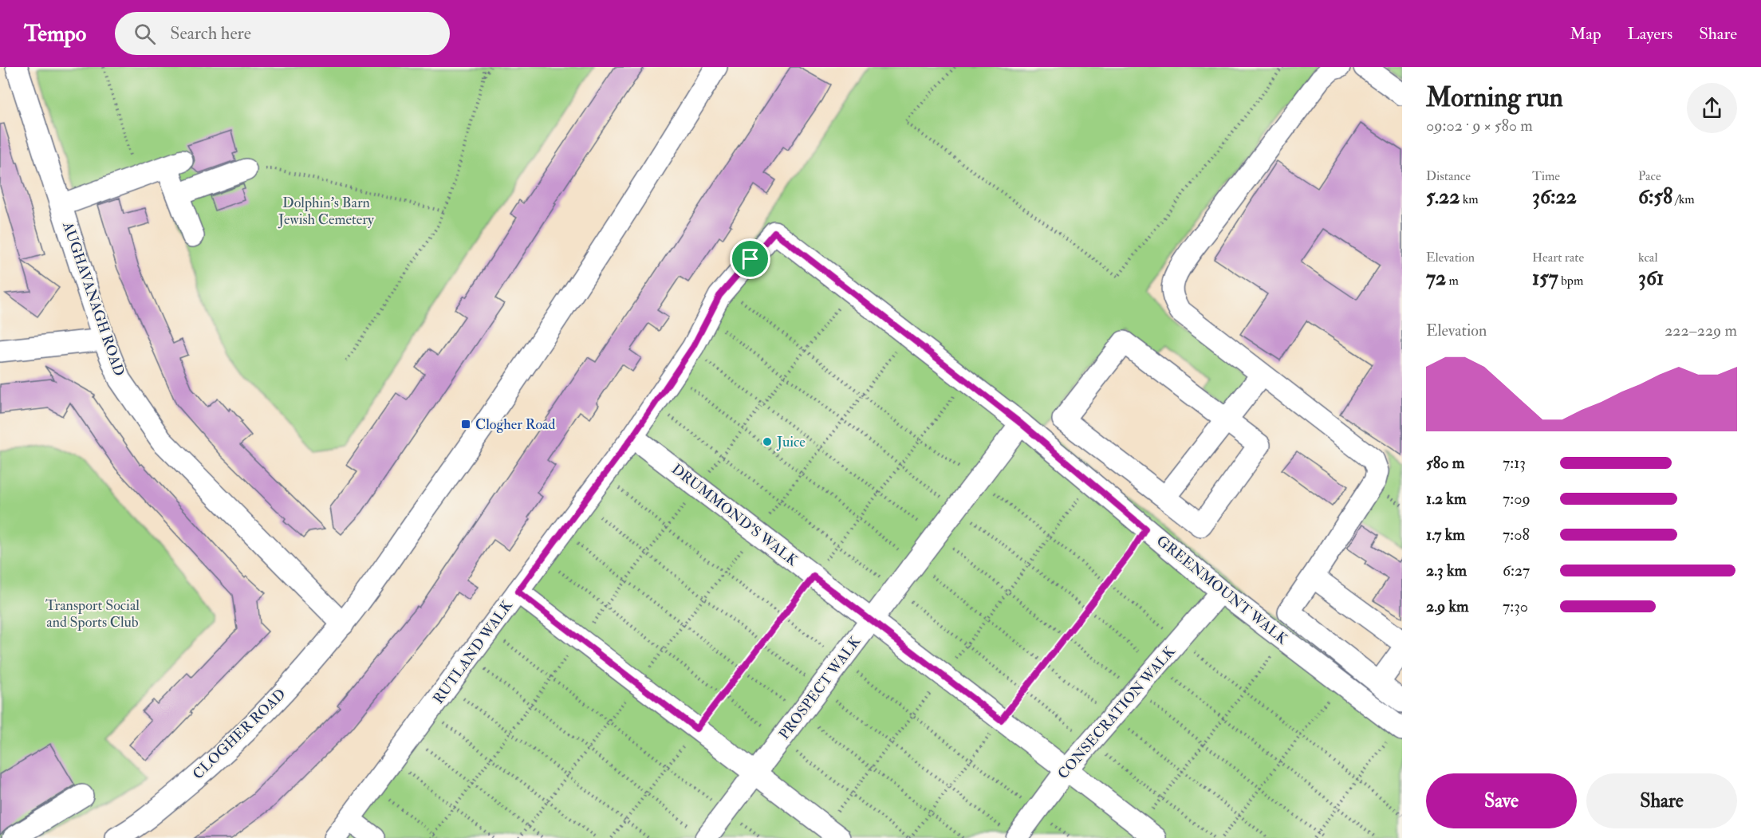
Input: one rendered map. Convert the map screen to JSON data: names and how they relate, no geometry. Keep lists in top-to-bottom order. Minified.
{"streets":{"street":["AUGHAVANAGH ROAD","DRUMMOND'S WALK","GREENMOUNT WALK","RUTLAND WALK","PROSPECT WALK","CONSECRATION WALK","CLOGHER ROAD"]},"crossings":[["AUGHAVANAGH ROAD","CLOGHER ROAD"],["DRUMMOND'S WALK","RUTLAND WALK"],["DRUMMOND'S WALK","PROSPECT WALK"],["DRUMMOND'S WALK","CONSECRATION WALK"],["GREENMOUNT WALK","RUTLAND WALK"],["GREENMOUNT WALK","PROSPECT WALK"],["GREENMOUNT WALK","CONSECRATION WALK"]],"parks":["Dolphin's Barn Jewish Cemetery","Transport Social and Sports Club"],"places":{"transit":["Clogher Road"],"other":["Juice"]},"page":{"header":"Tempo","search":"Search here","nav":["Map","Layers","Share"],"heading":["Morning run","09:02 · 9 × 580 m"],"stats":[["Distance","5.22 km"],["Time","36:22"],["Pace","6:58 /km"],["Elevation","72 m"],["Heart rate","157 bpm"],["kcal","361"]],"chart":["Elevation","222–229 m"],"list":[{"name":"580 m","note":"7:13"},{"name":"1.2 km","note":"7:09"},{"name":"1.7 km","note":"7:08"},{"name":"2.3 km","note":"6:27"},{"name":"2.9 km","note":"7:30"}],"buttons":["Save","Share"]}}
